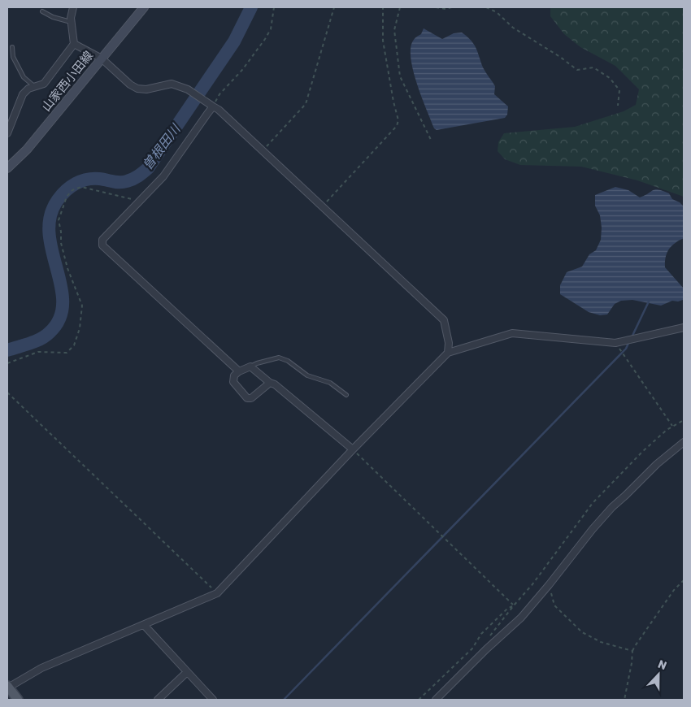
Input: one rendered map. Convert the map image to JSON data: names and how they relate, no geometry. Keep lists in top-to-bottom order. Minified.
{"streets":{"main road":["山家西小田線"]},"water":["曽根田川"],"north":"top"}
